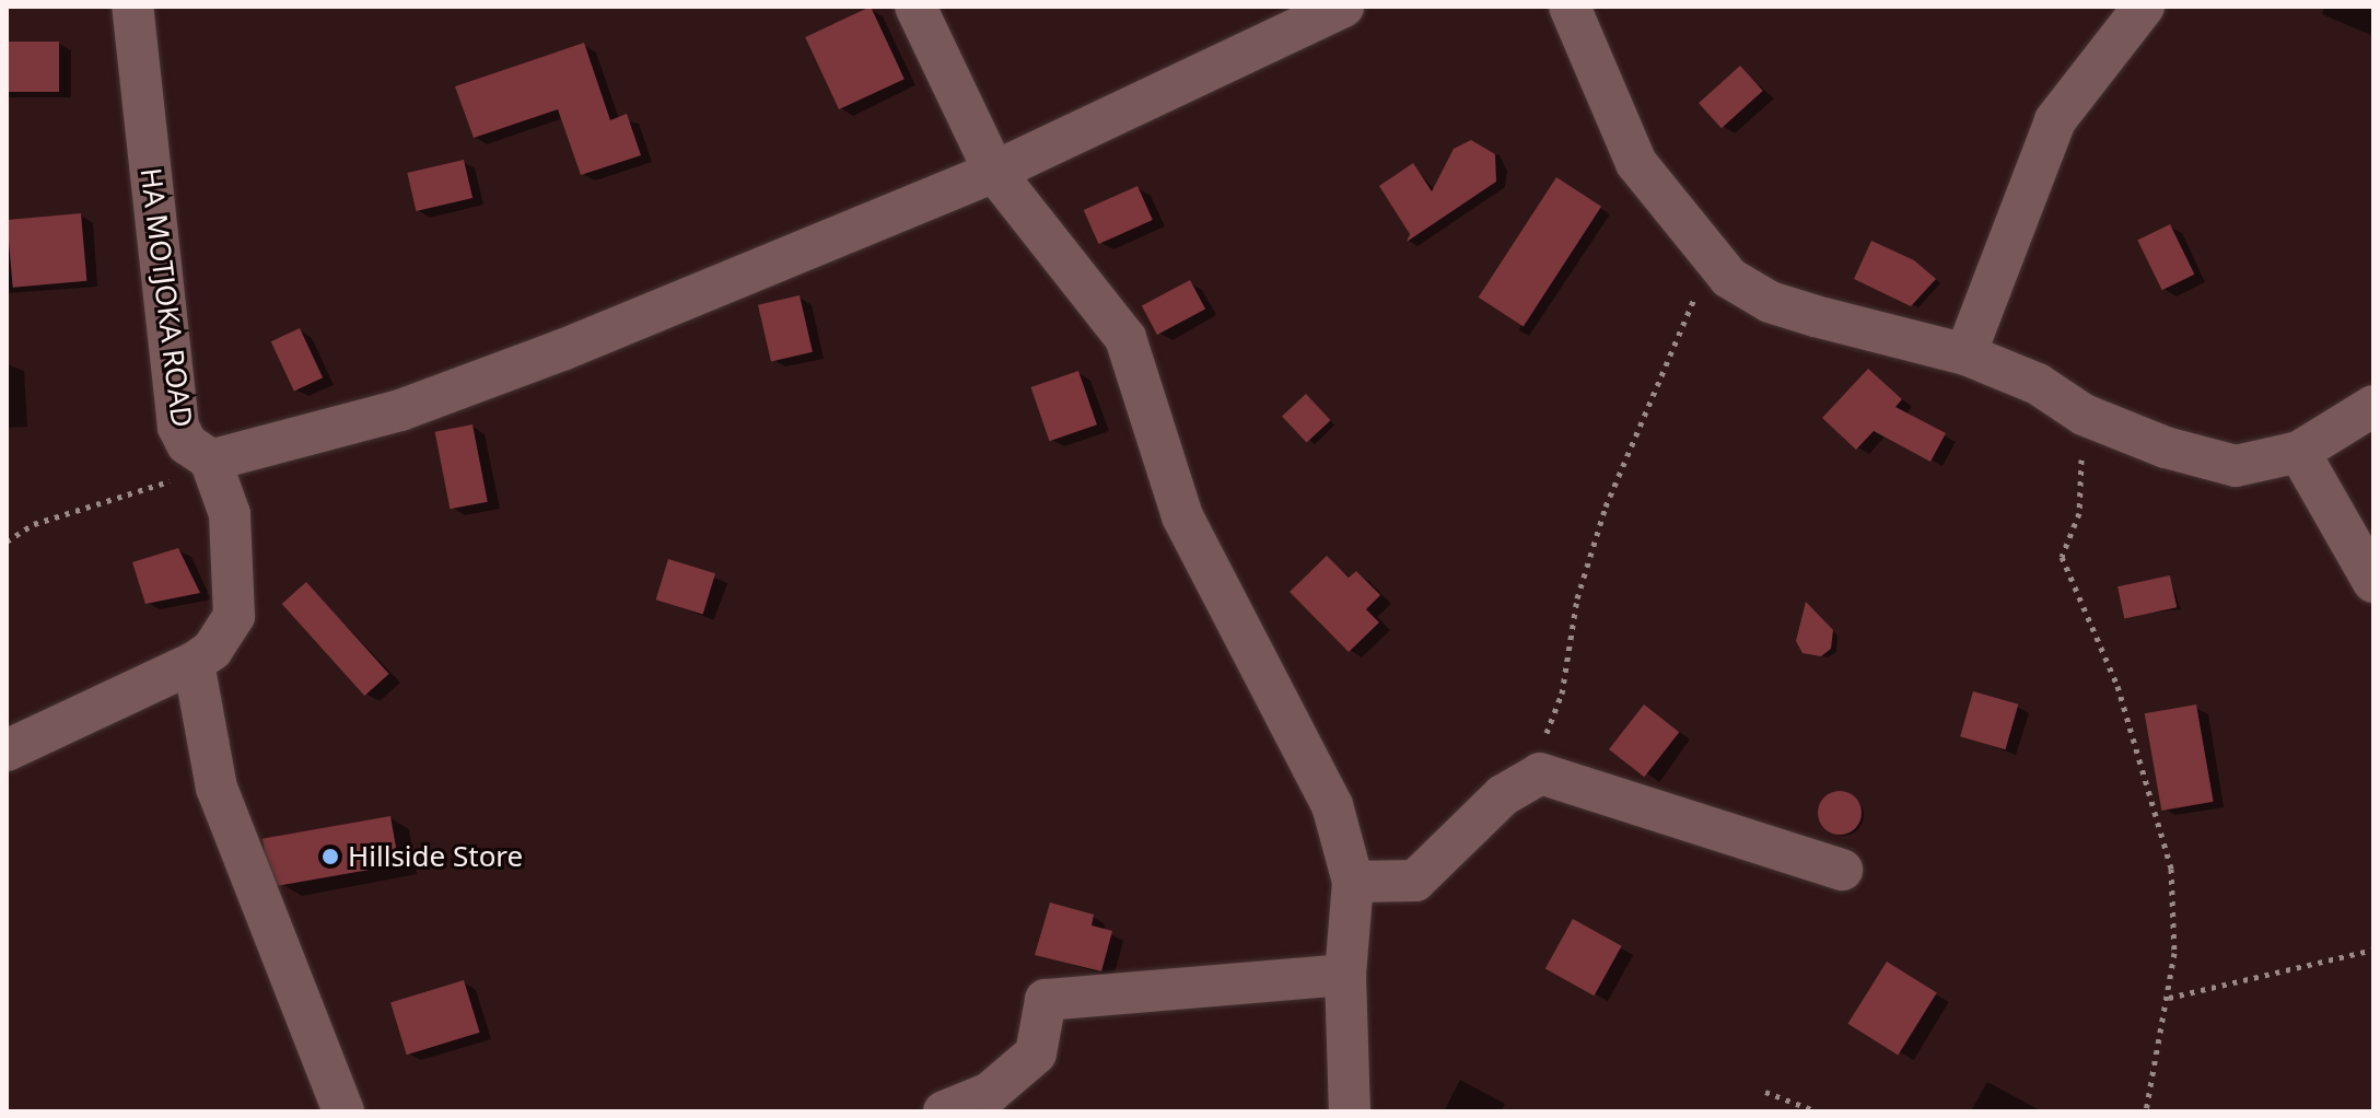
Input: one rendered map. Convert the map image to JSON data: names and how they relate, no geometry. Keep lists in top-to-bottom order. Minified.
{"streets":{"street":["HA MOTJOKA ROAD"]},"places":["Hillside Store"]}
